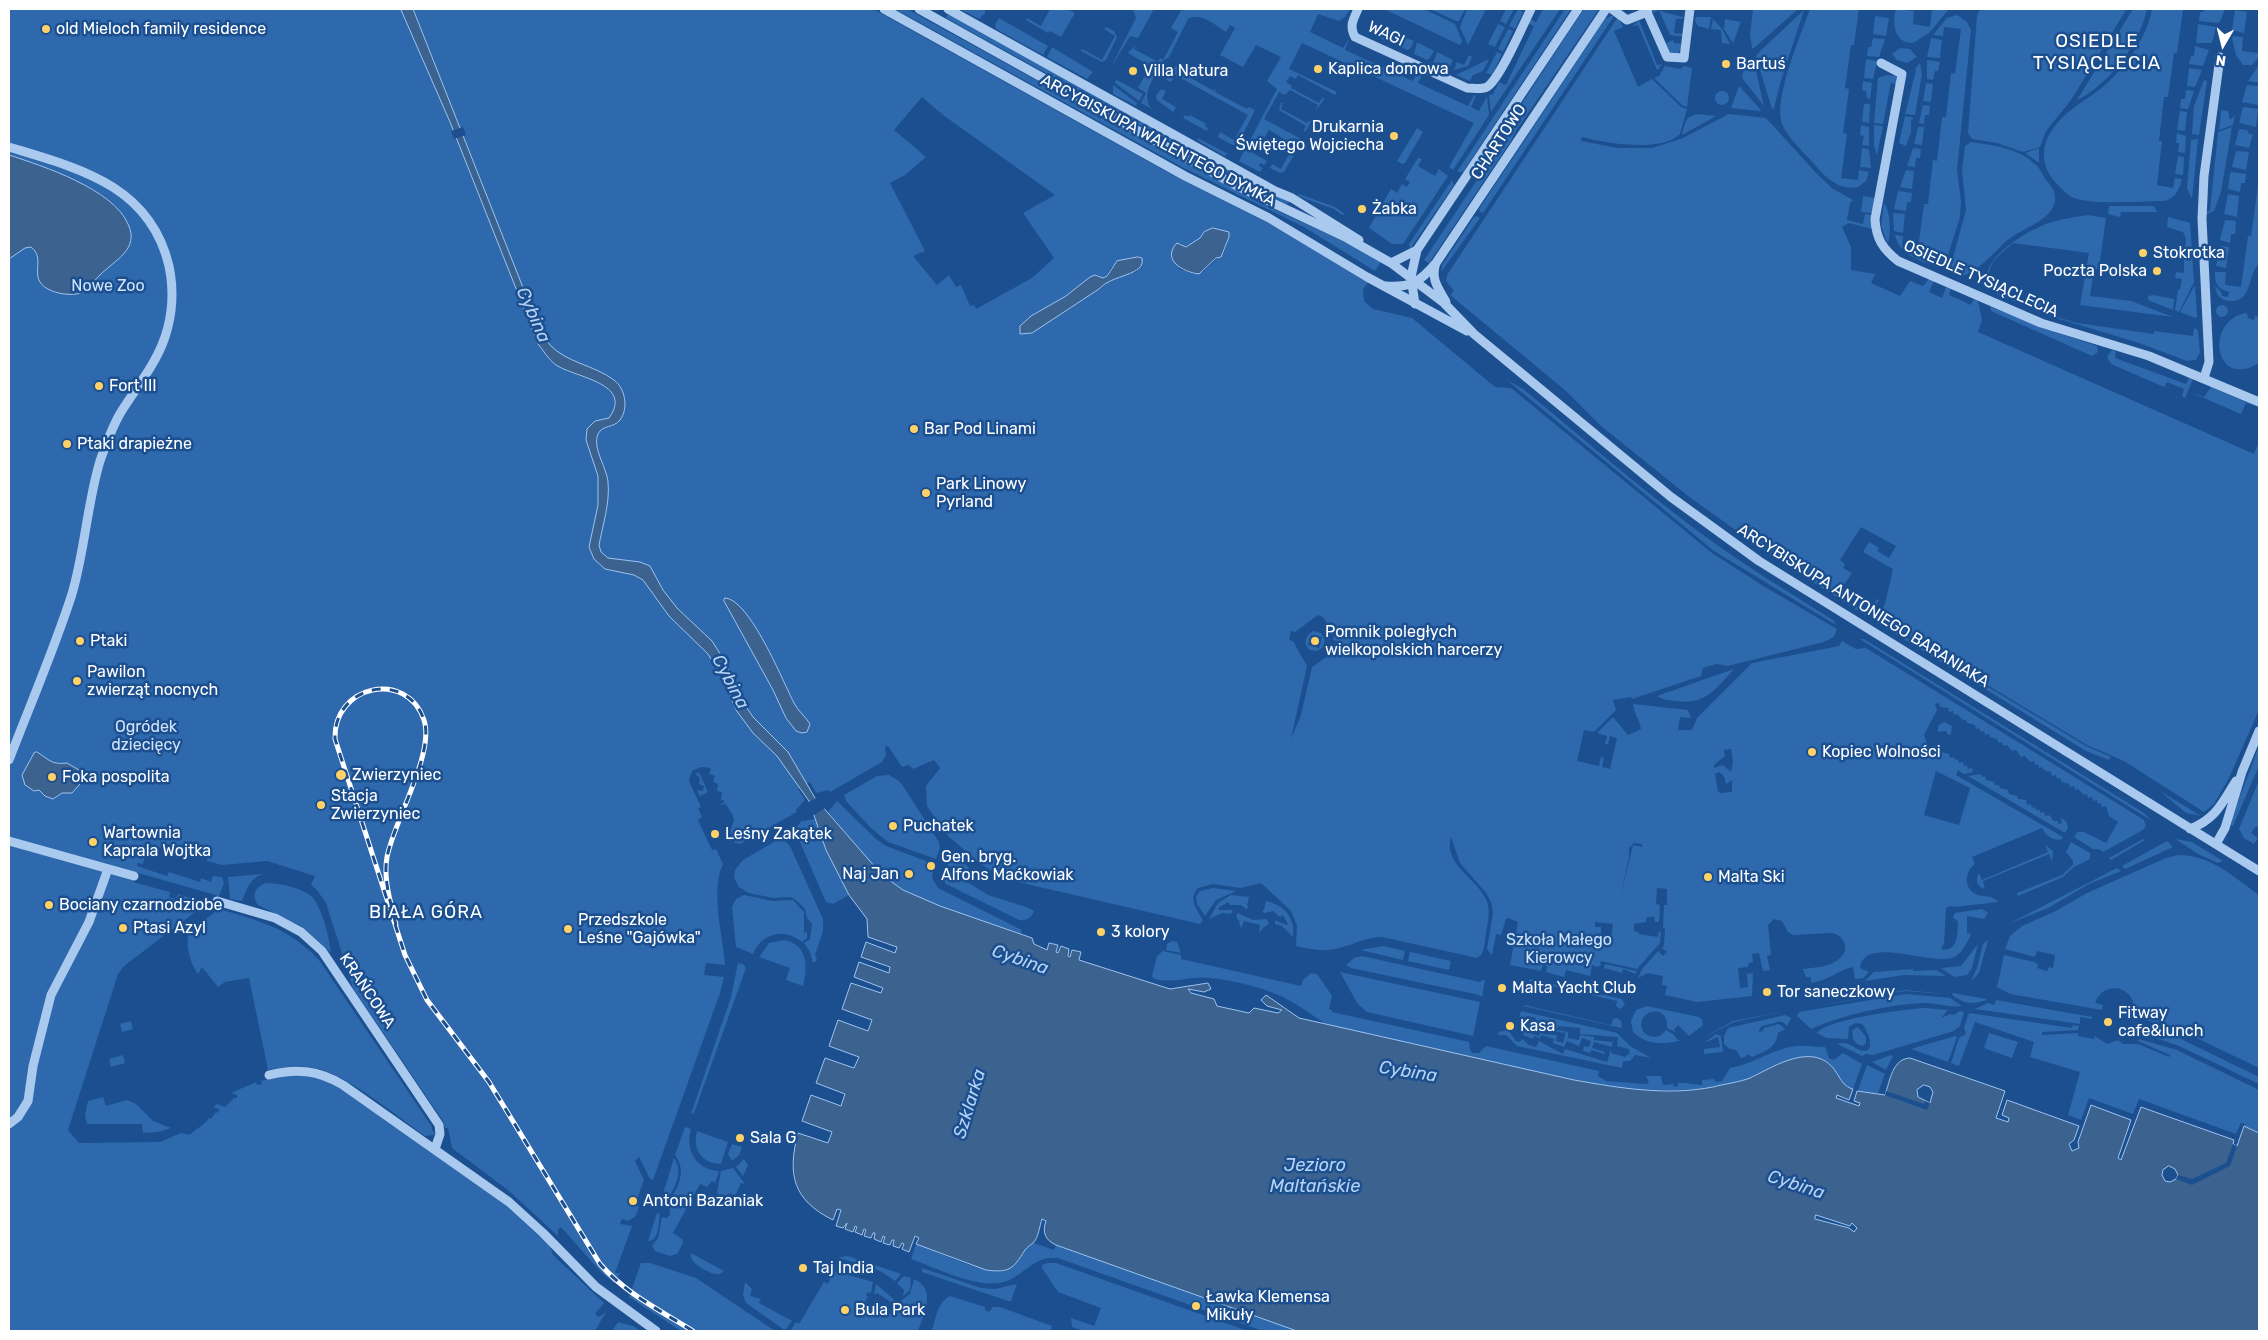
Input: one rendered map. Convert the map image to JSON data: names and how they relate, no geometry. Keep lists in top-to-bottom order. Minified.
{"streets":{"street":["WAGI","ARCYBISKUPA WALENTEGO DYMKA","CHARTOWO","OSIEDLE TYSIĄCLECIA","ARCYBISKUPA ANTONIEGO BARANIAKA","KRAŃCOWA"]},"crossings":[["ARCYBISKUPA WALENTEGO DYMKA","CHARTOWO"],["ARCYBISKUPA WALENTEGO DYMKA","ARCYBISKUPA ANTONIEGO BARANIAKA"],["CHARTOWO","ARCYBISKUPA ANTONIEGO BARANIAKA"]],"districts":["OSIEDLE TYSIĄCLECIA","BIAŁA GÓRA"],"water":["Cybina","Szklarka","Jezioro Maltańskie"],"parks":["Nowe Zoo","Ogródek dziecięcy","Szkoła Małego Kierowcy"],"places":["old Mieloch family residence","Bartuś","Kaplica domowa","Villa Natura","Drukarnia Świętego Wojciecha","Żabka","Stokrotka","Poczta Polska","Fort III","Bar Pod Linami","Ptaki drapieżne","Park Linowy Pyrland","Ptaki","Pomnik poległych wielkopolskich harcerzy","Pawilon zwierząt nocnych","Kopiec Wolności","Zwierzyniec","Foka pospolita","Stacja Zwierzyniec","Puchatek","Leśny Zakątek","Wartownia Kaprala Wojtka","Gen. bryg. Alfons Maćkowiak","Naj Jan","Malta Ski","Bociany czarnodziobe","Ptasi Azyl","Przedszkole Leśne \"Gajówka\"","3 kolory","Malta Yacht Club","Tor saneczkowy","Fitway cafe&lunch","Kasa","Sala G","Antoni Bazaniak","Taj India","Ławka Klemensa Mikuły","Bula Park"],"north":"bottom"}
